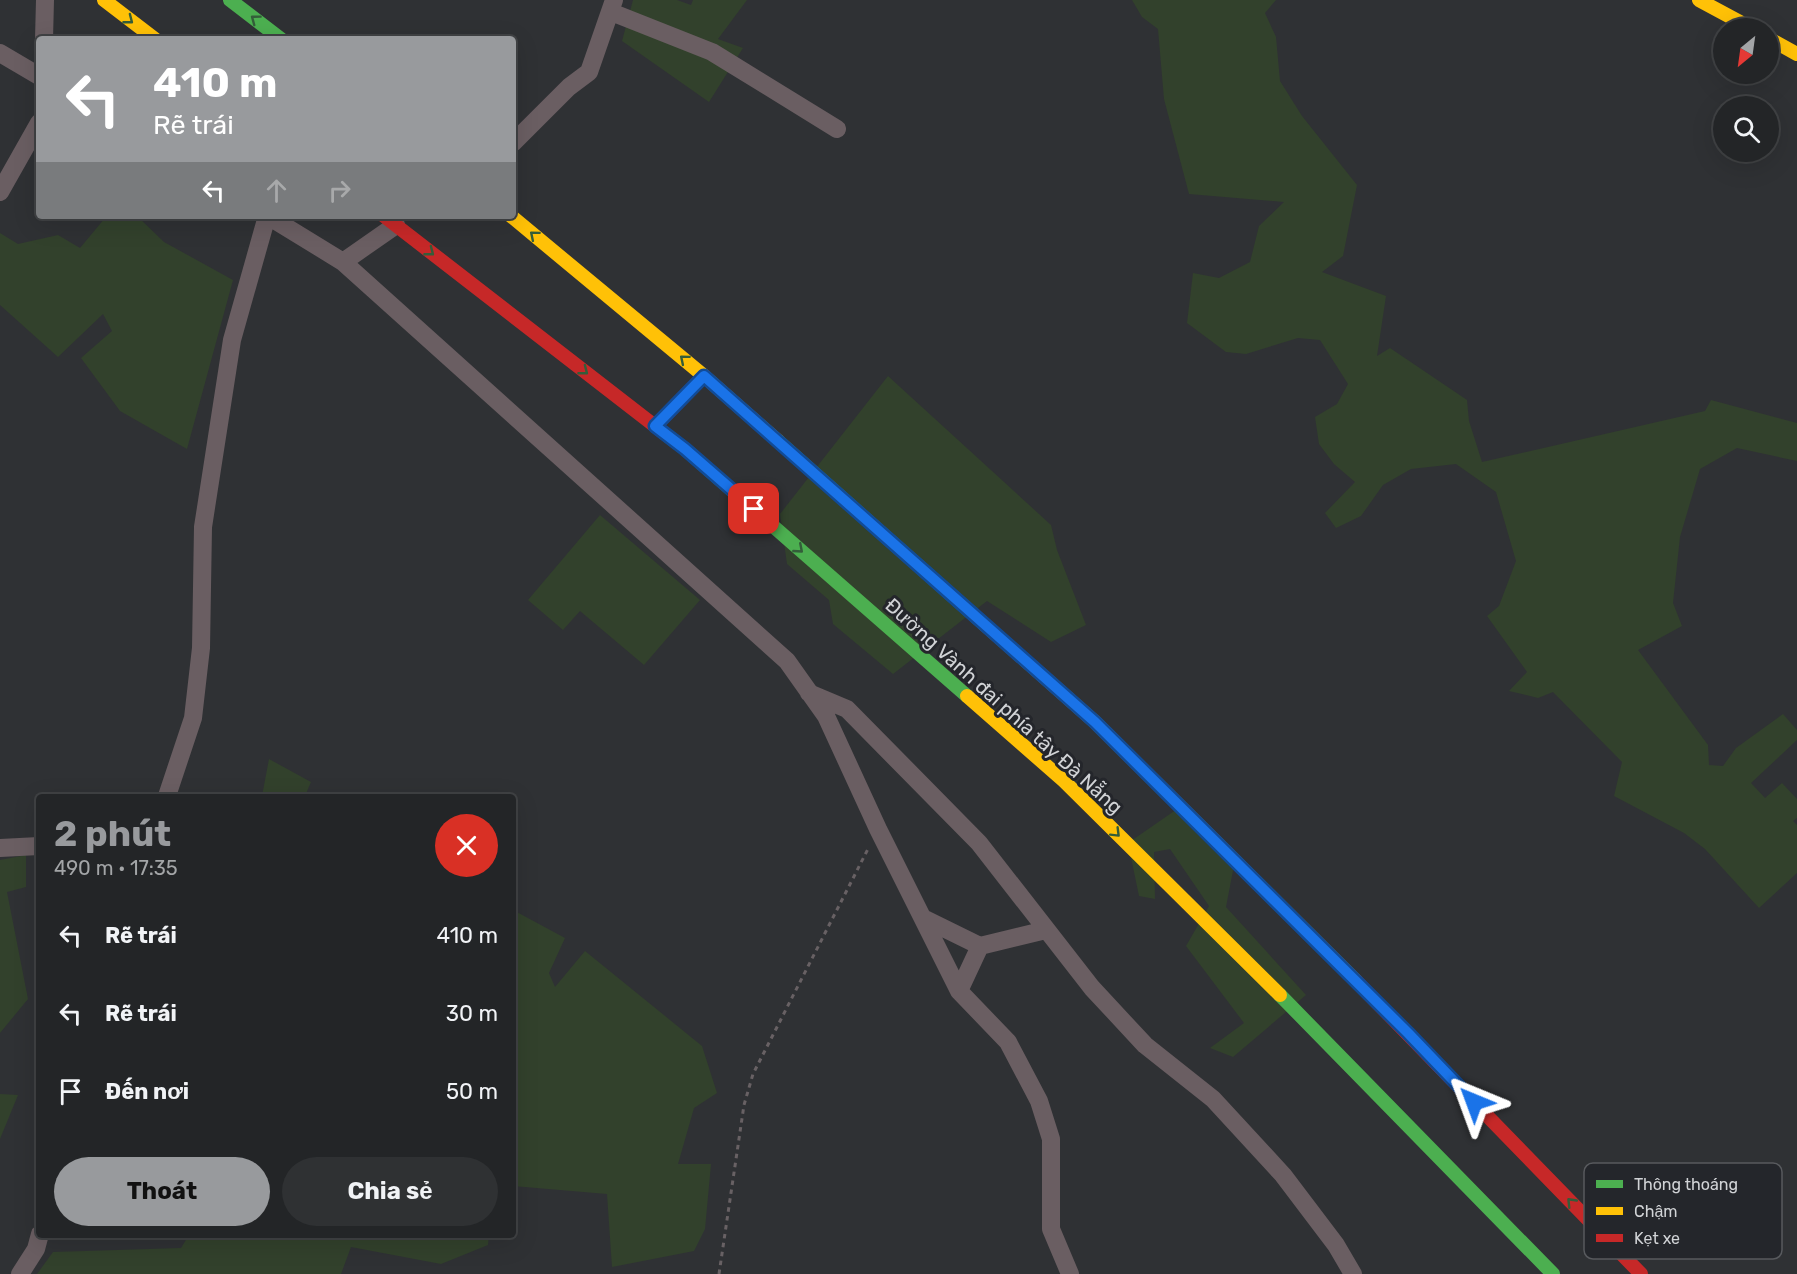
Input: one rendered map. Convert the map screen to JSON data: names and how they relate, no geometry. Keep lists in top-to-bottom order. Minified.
{"streets":{"main road":["Đường Vành đai phía tây Đà Nẵng"]},"legend":["Thông thoáng","Chậm","Kẹt xe"],"north":"bottom left","page":{"turn":["410 m","Rẽ trái"],"heading":["2 phút","490 m · 17:35"],"list":[{"name":"Rẽ trái","value":"410 m"},{"name":"Rẽ trái","value":"30 m"},{"name":"Đến nơi","value":"50 m"}],"buttons":["Thoát","Chia sẻ"]}}
